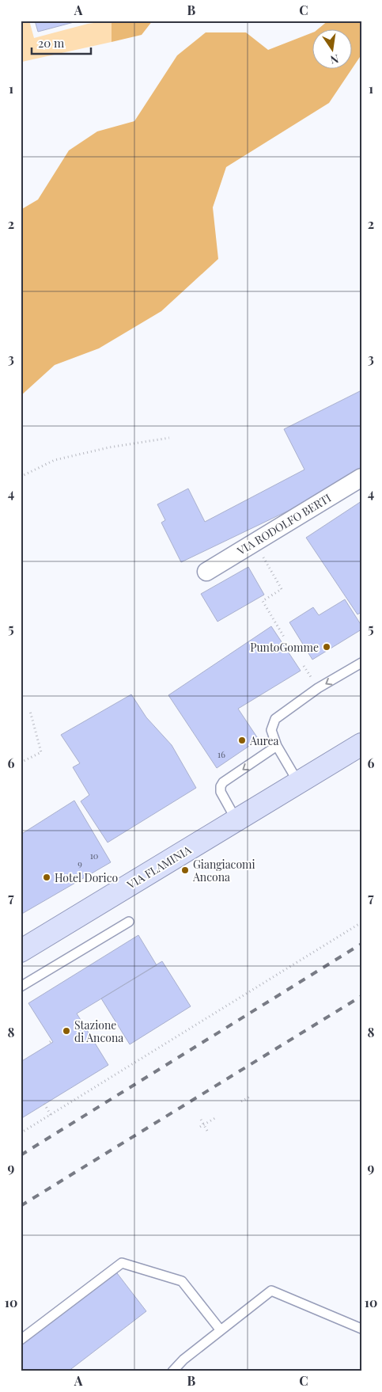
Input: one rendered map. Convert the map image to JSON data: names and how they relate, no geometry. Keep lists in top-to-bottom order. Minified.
{"streets":{"main road":["VIA FLAMINIA"],"street":["VIA RODOLFO BERTI"]},"places":["PuntoGomme","Aurea","Giangiacomi Ancona","Hotel Dorico","Stazione di Ancona"],"house_numbers":["16","10","9"],"scale_bar":"20 m","north":"bottom","grid":{"columns":["A","B","C"],"rows":["1","2","3","4","5","6","7","8","9","10"]}}
